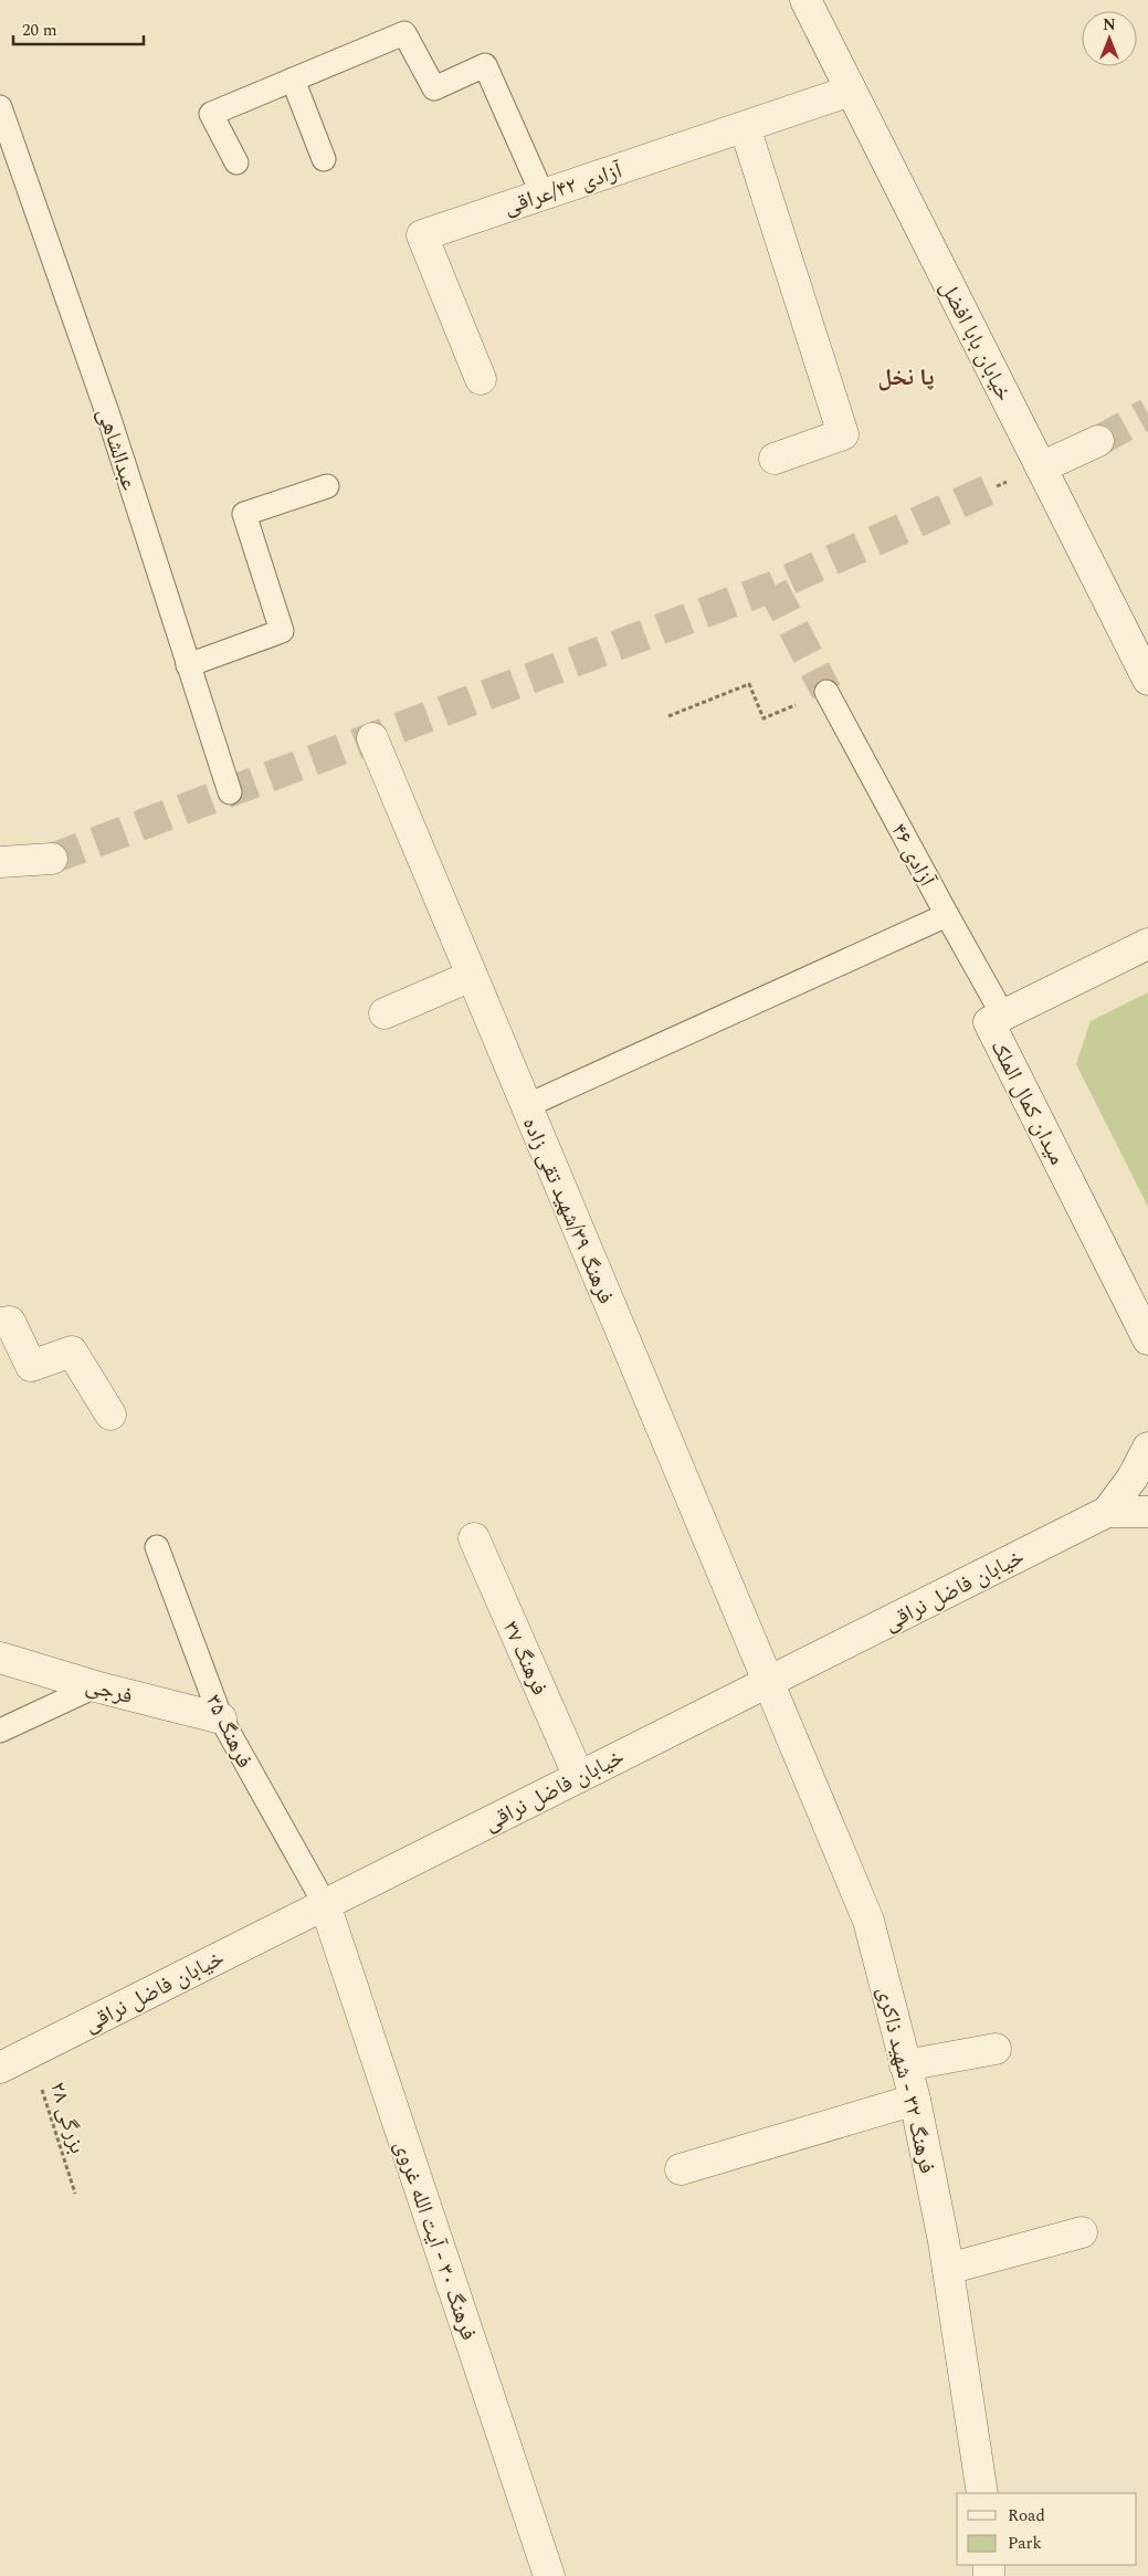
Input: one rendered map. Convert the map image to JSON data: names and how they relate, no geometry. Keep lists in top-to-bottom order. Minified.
{"streets":{"street":["آزادی ۴۲/عراقی","خیابان بابا افضل","میدان کمال الملک","فرهنگ ۳۹/شهید تقی زاده","خیابان فاضل نراقی","فرهنگ ۳۷","فرجی","فرهنگ ۳۲ - شهید ذاکری","فرهنگ ۳۰ - آیت الله غروی"],"lane":["عبدالشاهی","آزادی ۴۶","فرهنگ ۳۵"],"path":["بزرگی ۲۸"]},"crossings":[["آزادی ۴۲/عراقی","خیابان بابا افضل"],["آزادی ۴۶","میدان کمال الملک"],["فرهنگ ۳۹/شهید تقی زاده","خیابان فاضل نراقی"],["فرهنگ ۳۹/شهید تقی زاده","فرهنگ ۳۲ - شهید ذاکری"],["خیابان فاضل نراقی","فرهنگ ۳۷"],["خیابان فاضل نراقی","فرهنگ ۳۵"],["خیابان فاضل نراقی","فرهنگ ۳۲ - شهید ذاکری"],["خیابان فاضل نراقی","بزرگی ۲۸"],["خیابان فاضل نراقی","فرهنگ ۳۰ - آیت الله غروی"],["فرجی","فرهنگ ۳۵"],["فرهنگ ۳۵","فرهنگ ۳۰ - آیت الله غروی"]],"districts":["پا نخل"],"legend":["Road","Park"],"scale_bar":"20 m","north":"top"}
